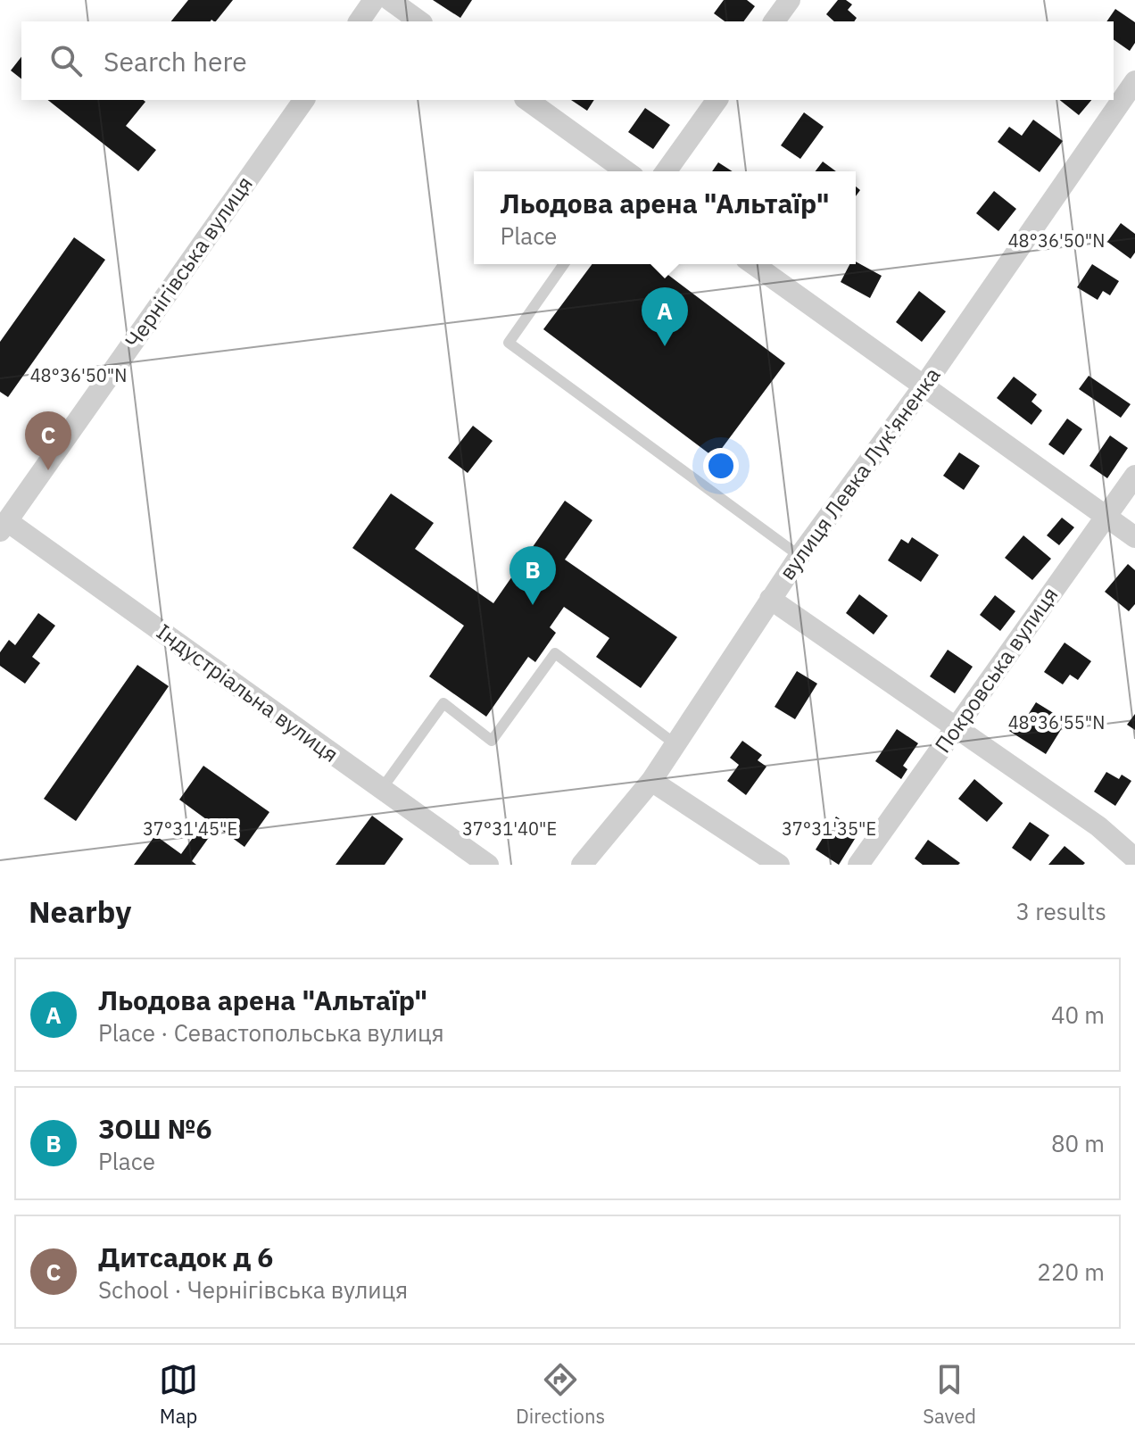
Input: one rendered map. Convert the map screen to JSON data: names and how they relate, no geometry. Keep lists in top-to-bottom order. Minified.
{"streets":{"street":["Чернігівська вулиця","вулиця Левка Лук'яненка","Покровська вулиця","Індустріальна вулиця"]},"crossings":[["Чернігівська вулиця","Індустріальна вулиця"]],"page":{"search":"Search here","popup":["Льодова арена \"Альтаїр\"","Place"],"pins":["A","C","B"],"heading":["Nearby","3 results"],"list":[{"mark":"A","name":"Льодова арена \"Альтаїр\"","note":"Place · Севастопольська вулиця","value":"40 m"},{"mark":"B","name":"ЗОШ №6","note":"Place","value":"80 m"},{"mark":"C","name":"Дитсадок д 6","note":"School · Чернігівська вулиця","value":"220 m"}],"nav":["Map","Directions","Saved"]},"coordinates":["48°36'50\"N","48°36'55\"N","37°31'45\"E","37°31'40\"E","37°31'35\"E"]}
